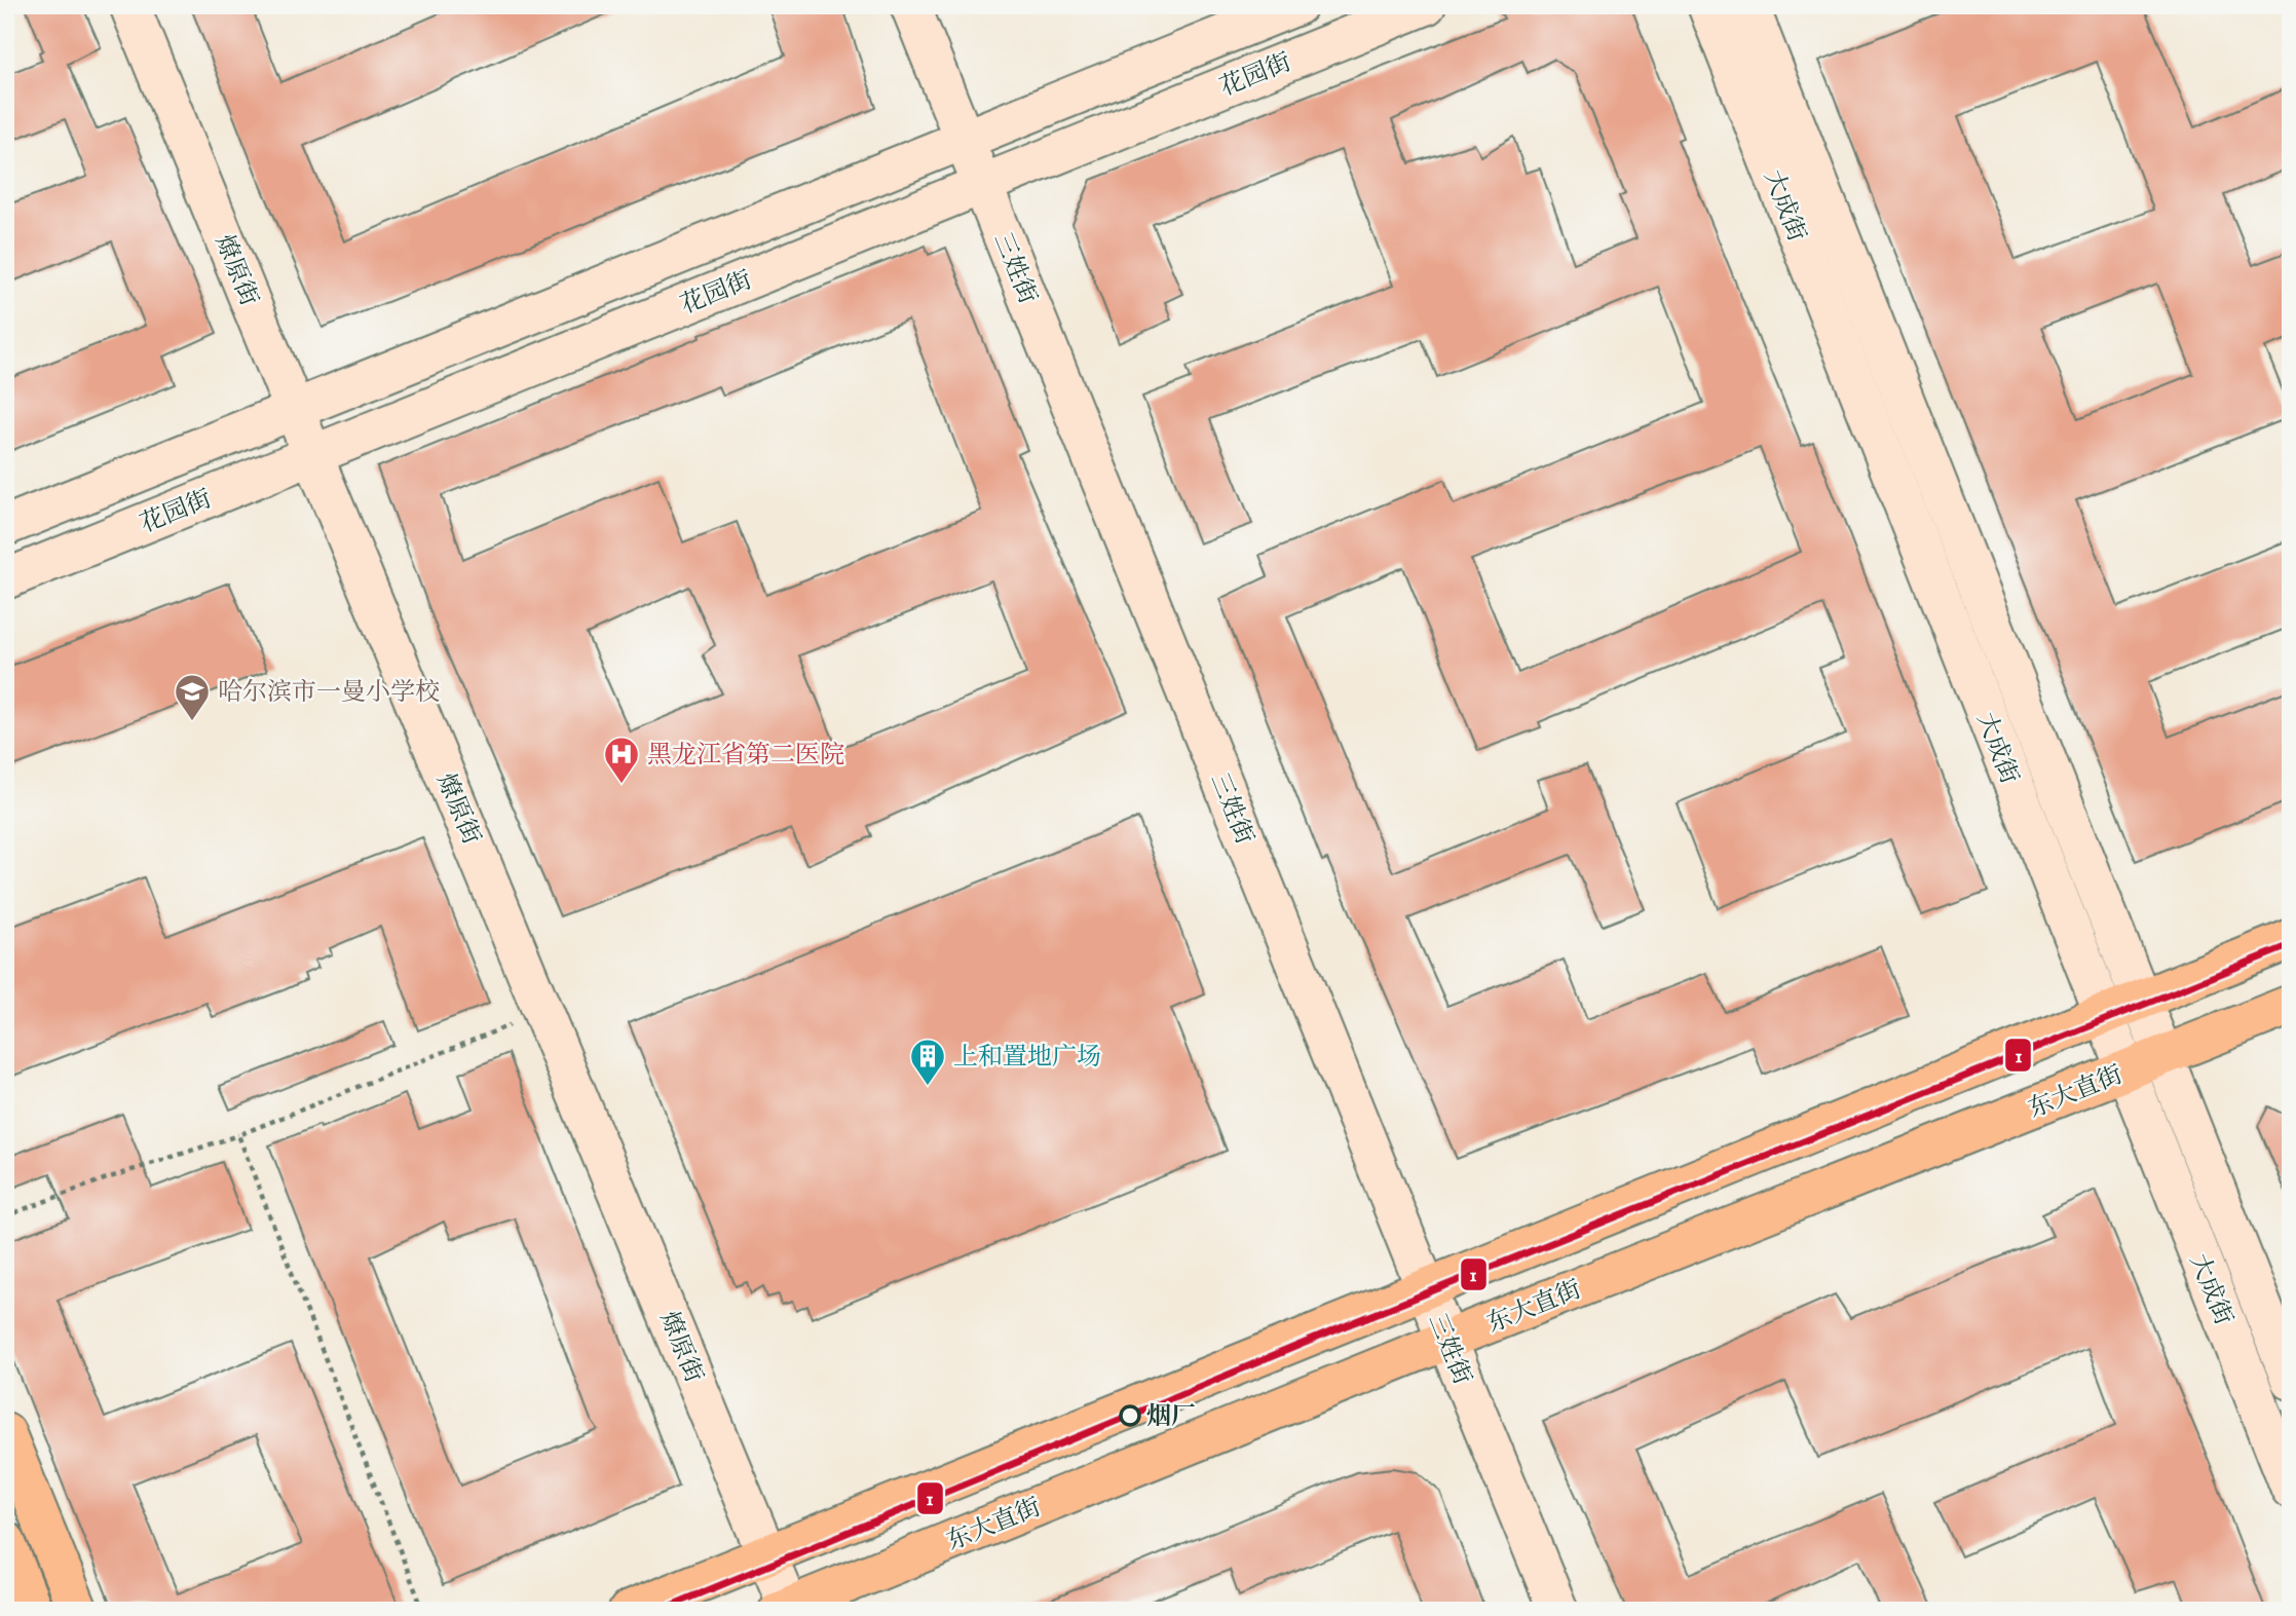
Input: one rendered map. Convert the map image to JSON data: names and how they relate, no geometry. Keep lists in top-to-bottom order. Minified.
{"streets":{"main road":["花园街","大成街","三姓街","燎原街","东大直街"]},"crossings":[["花园街","三姓街"],["花园街","燎原街"],["大成街","东大直街"],["三姓街","东大直街"],["燎原街","东大直街"]],"places":{"school or university":["哈尔滨市一曼小学校"],"hospital":["黑龙江省第二医院"],"building":["上和置地广场"],"other":["烟厂"]},"lines":["transit line 1"]}
